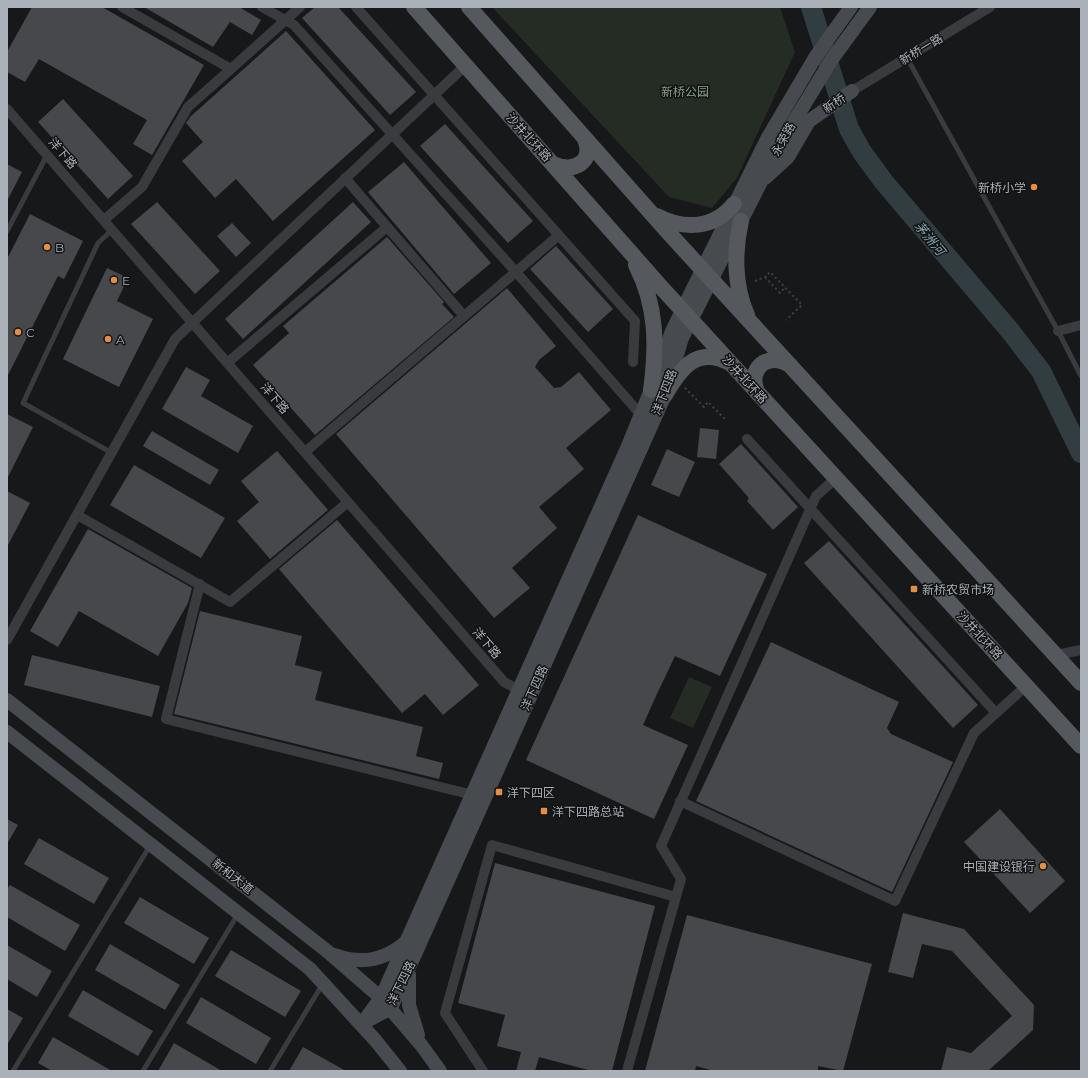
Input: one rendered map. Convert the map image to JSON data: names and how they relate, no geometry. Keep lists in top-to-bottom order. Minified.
{"streets":{"main road":["沙井北环路"],"street":["新桥一路","新桥","永荣路","洋下路","洋下四路","新和大道"]},"crossings":[["新桥一路","新桥"],["新桥","永荣路"],["沙井北环路","洋下四路"],["永荣路","洋下四路"],["洋下路","洋下四路"],["洋下四路","新和大道"]],"water":["茅洲河"],"parks":["新桥公园"],"places":{"other":["新桥小学","B","E","C","A","中国建设银行"],"transit":["新桥农贸市场","洋下四区","洋下四路总站"]}}
